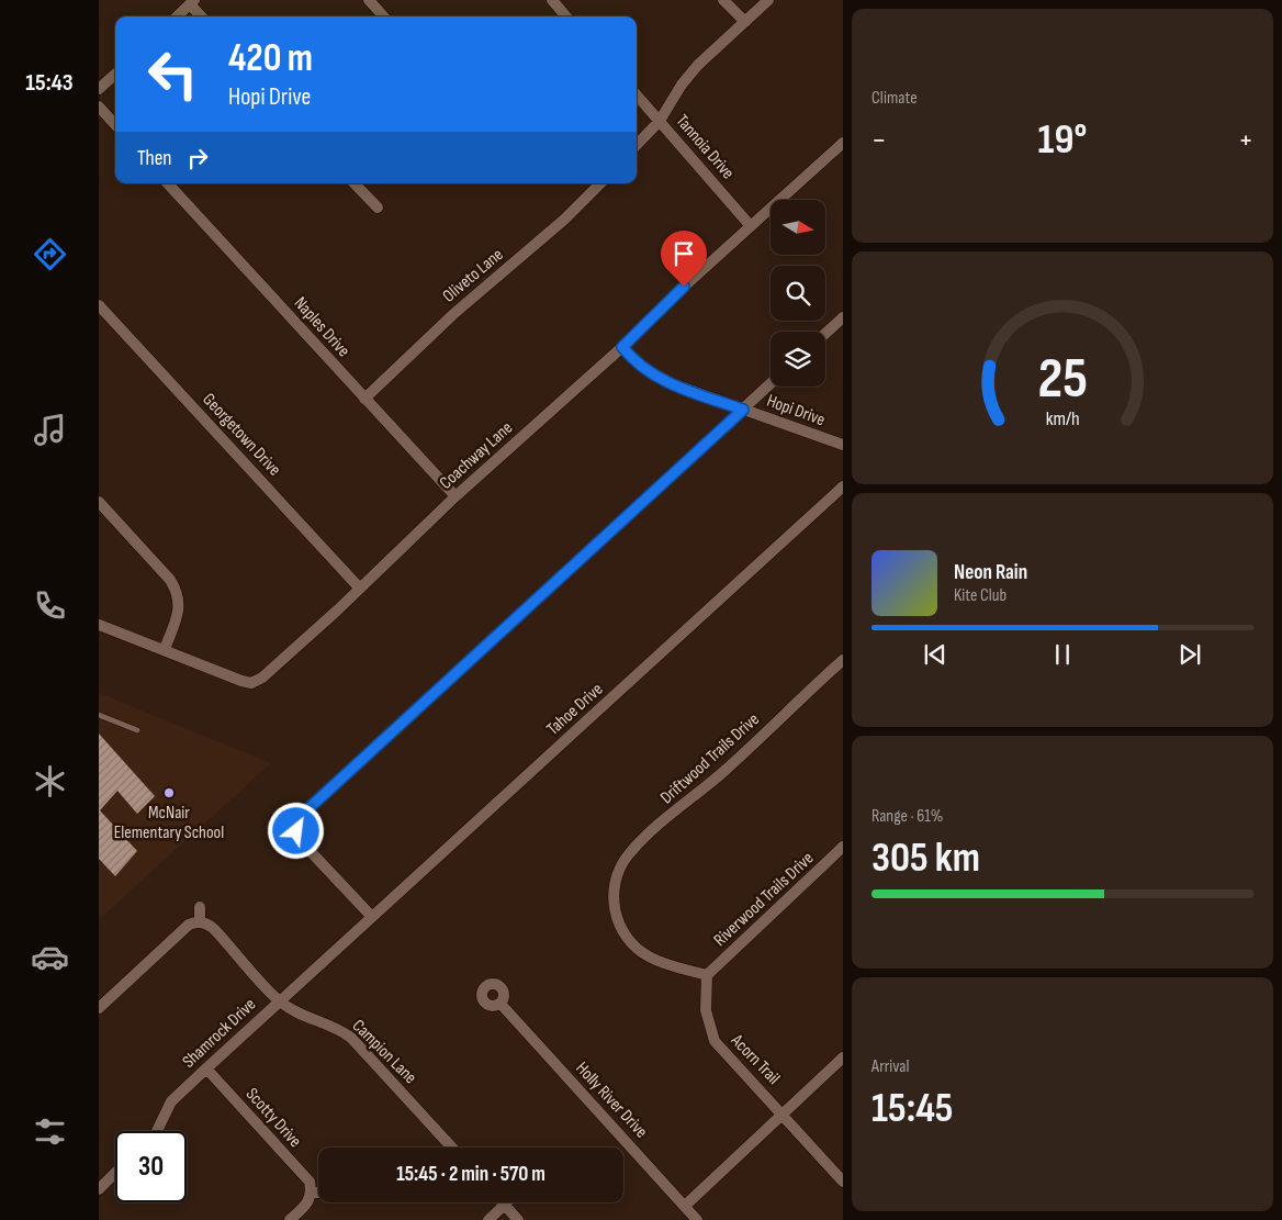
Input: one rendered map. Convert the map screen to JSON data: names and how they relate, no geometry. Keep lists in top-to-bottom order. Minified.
{"streets":{"street":["Tannoia Drive","Oliveto Lane","Naples Drive","Hopi Drive","Georgetown Drive","Coachway Lane","Tahoe Drive","Driftwood Trails Drive","Riverwood Trails Drive","Shamrock Drive","Campion Lane","Acorn Trail","Holly River Drive","Scotty Drive"]},"crossings":[["Tannoia Drive","Coachway Lane"],["Oliveto Lane","Naples Drive"],["Naples Drive","Coachway Lane"],["Hopi Drive","Coachway Lane"],["Georgetown Drive","Coachway Lane"],["Tahoe Drive","Shamrock Drive"],["Driftwood Trails Drive","Riverwood Trails Drive"],["Driftwood Trails Drive","Acorn Trail"],["Riverwood Trails Drive","Acorn Trail"],["Shamrock Drive","Campion Lane"],["Shamrock Drive","Scotty Drive"]],"places":["McNair Elementary School"],"north":"right","page":{"tabs":"15:43","tile":["Climate",["Range · 61%","305 km"],["Arrival","15:45"]],"turn":["420 m","Hopi Drive"],"heat":["−","19°","+"],"then":"Then","song":["Neon Rain","Kite Club"],"limit":"30","trip":"15:45 · 2 min · 570 m","gauge":["25","km/h"]}}
